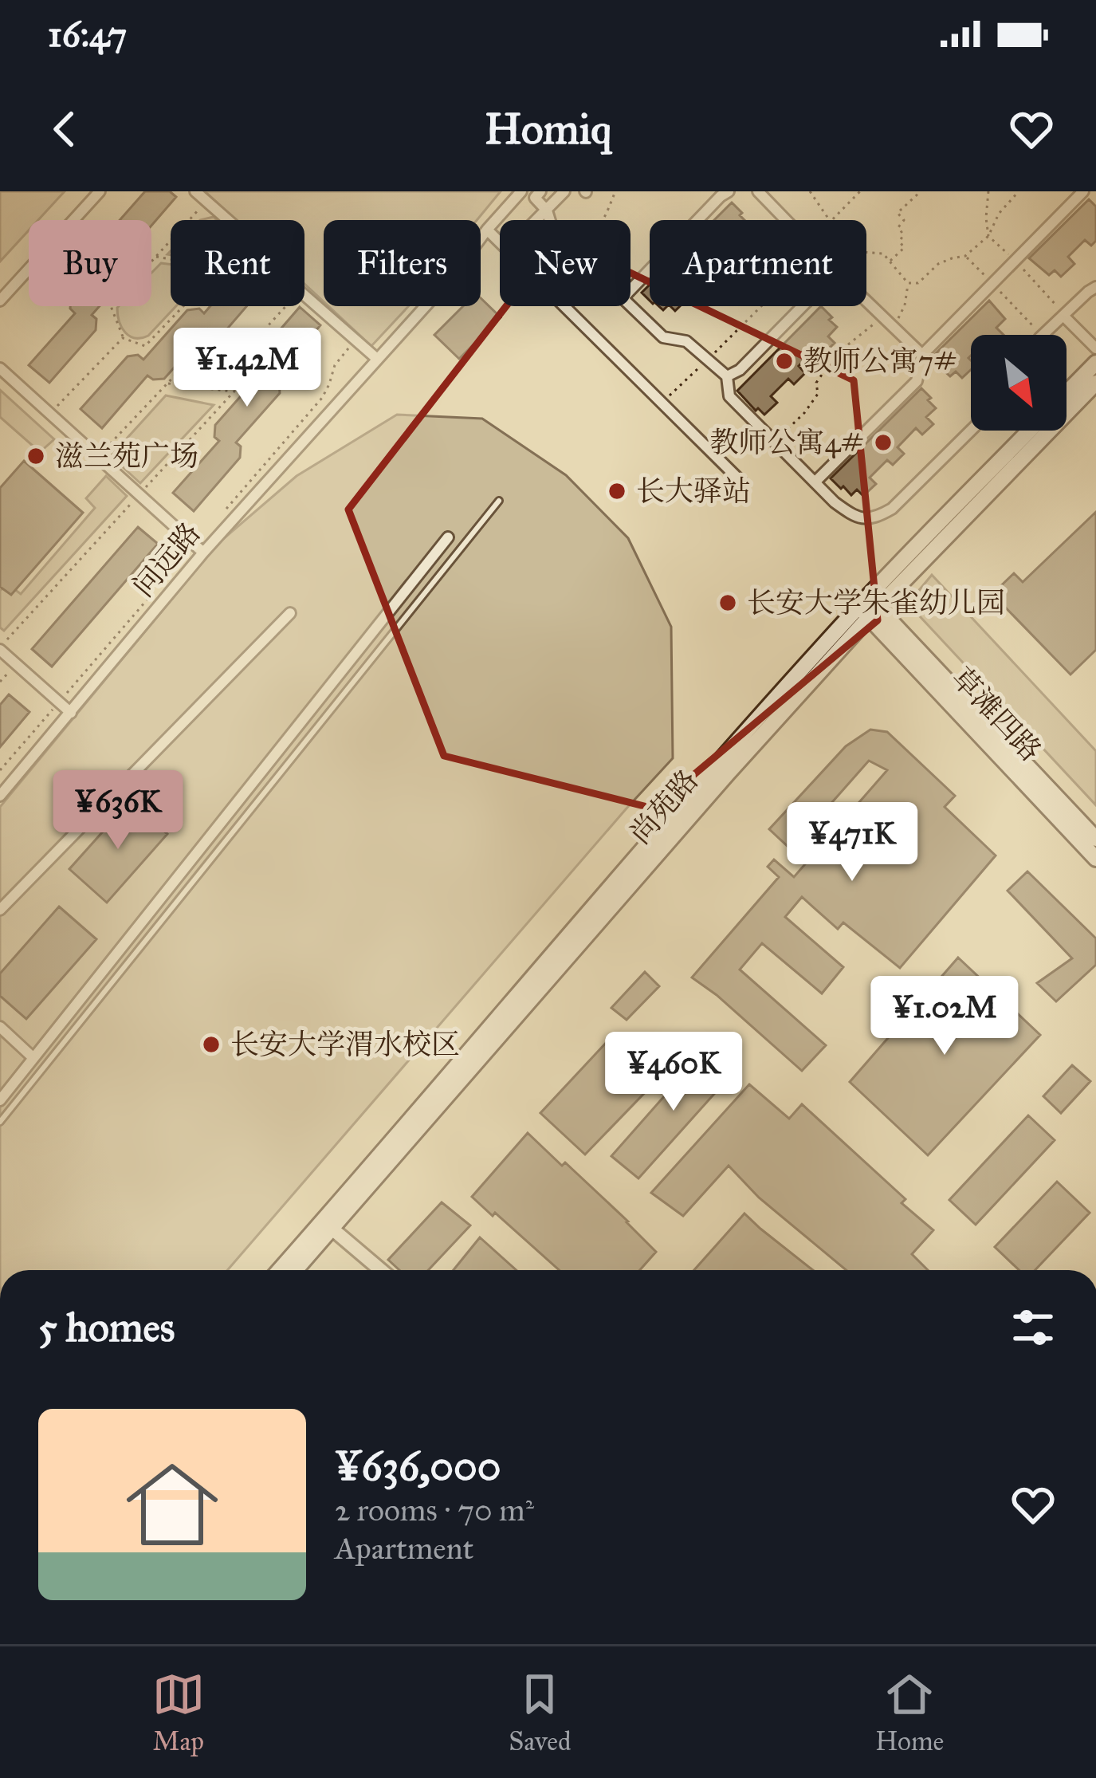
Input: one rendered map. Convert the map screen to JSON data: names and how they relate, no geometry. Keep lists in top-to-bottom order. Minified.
{"streets":{"main road":["草滩四路","尚苑路"],"street":["问远路"]},"crossings":[["草滩四路","尚苑路"]],"places":["教师公寓7#","教师公寓4#","滋兰苑广场","长大驿站","长安大学朱雀幼儿园","长安大学渭水校区"],"north":"bottom right","page":{"status":"16:47","header":"Homiq","chip":["Buy","Rent","Filters","New","Apartment"],"price":["¥1.42M","¥636K","¥471K","¥1.02M","¥460K"],"heading":"5 homes","list":[{"name":"¥636,000","note":"2 rooms · 70 m² · Apartment"}],"tabs":["Map","Saved","Home"]}}
